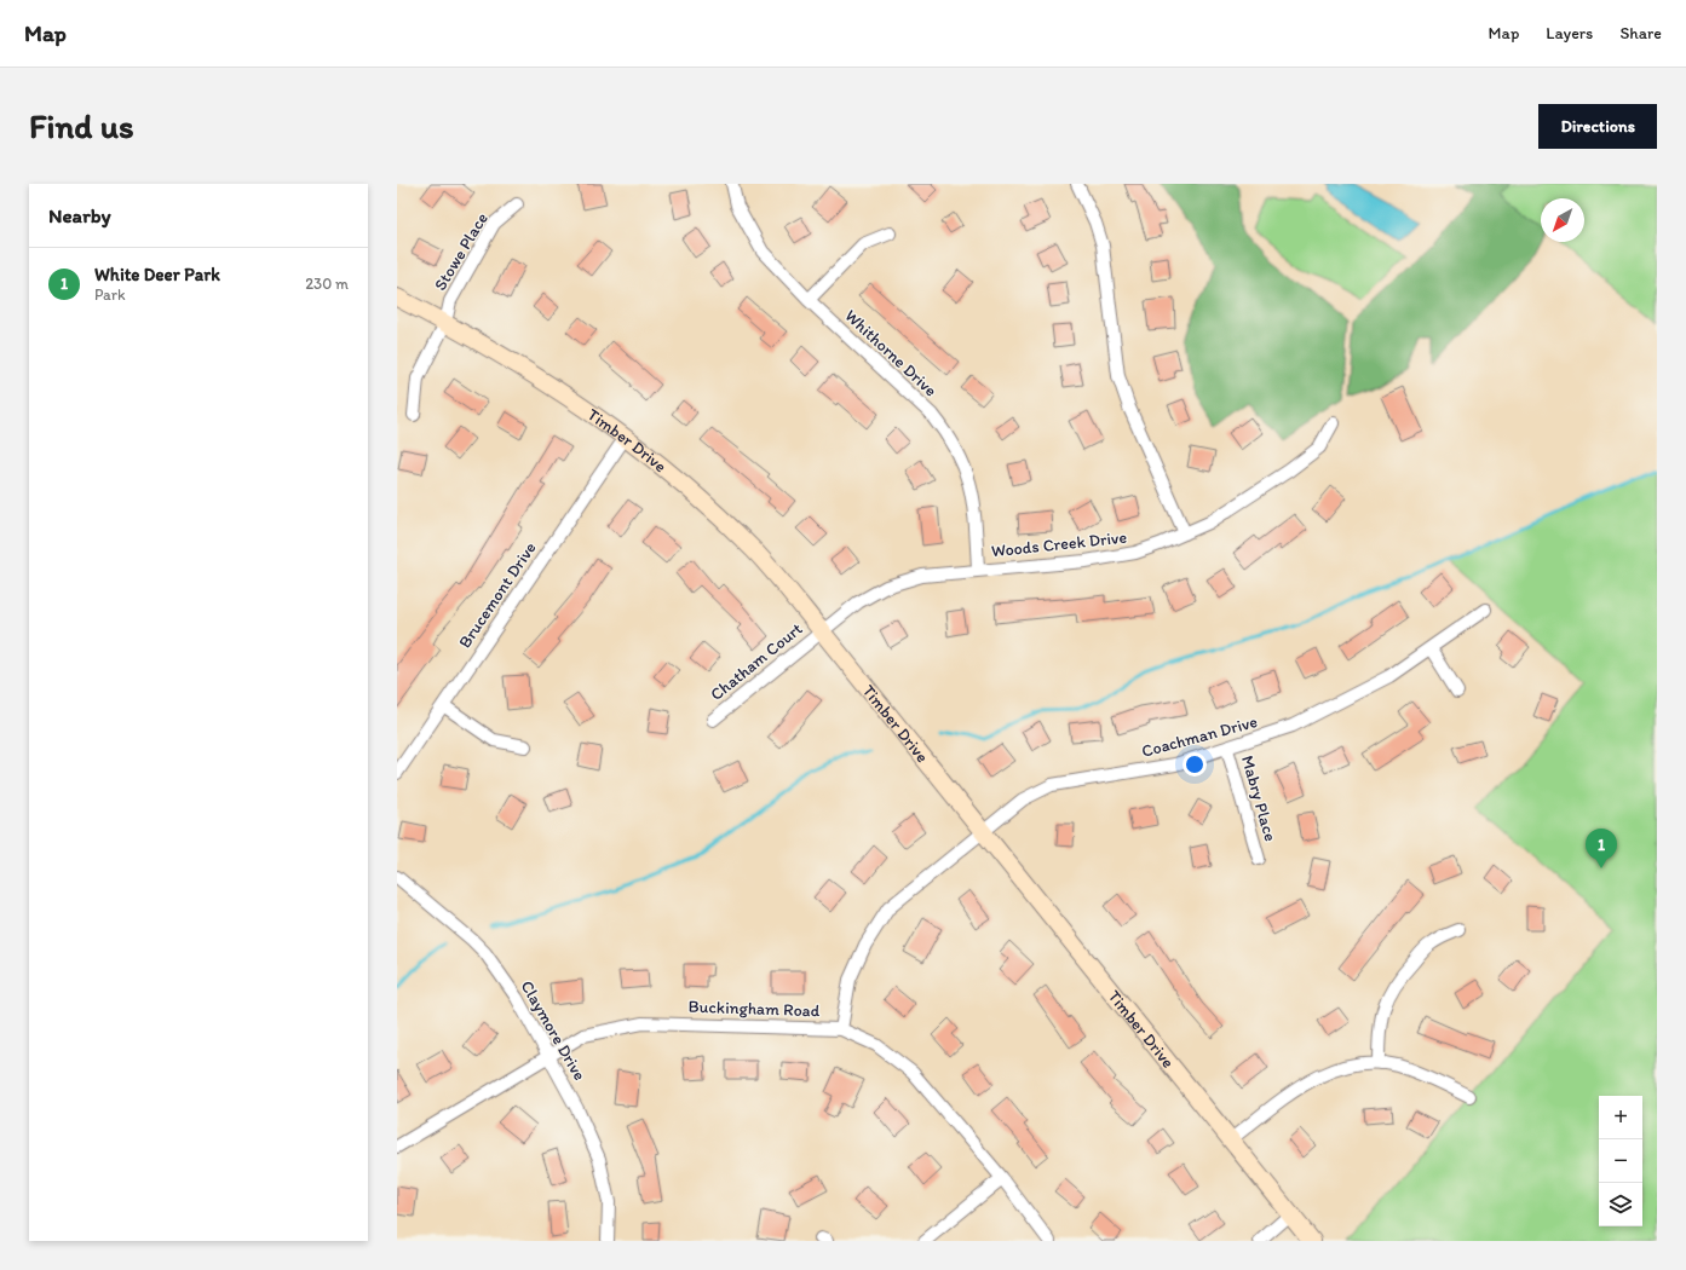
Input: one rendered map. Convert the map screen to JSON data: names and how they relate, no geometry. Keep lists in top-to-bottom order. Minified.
{"streets":{"main road":["Timber Drive"],"street":["Stowe Place","Whithorne Drive","Woods Creek Drive","Brucemont Drive","Chatham Court","Coachman Drive","Mabry Place","Buckingham Road","Claymore Drive"]},"crossings":[["Stowe Place","Timber Drive"],["Whithorne Drive","Woods Creek Drive"],["Timber Drive","Woods Creek Drive"],["Timber Drive","Brucemont Drive"],["Timber Drive","Chatham Court"],["Timber Drive","Coachman Drive"],["Woods Creek Drive","Chatham Court"],["Coachman Drive","Mabry Place"],["Coachman Drive","Buckingham Road"],["Buckingham Road","Claymore Drive"]],"north":"bottom left","page":{"header":"Map","nav":["Map","Layers","Share"],"buttons":"Directions","title":"Find us","heading":"Nearby","list":[{"mark":"1","name":"White Deer Park","note":"Park","value":"230 m"}],"pins":"1","map_buttons":["+","−"]}}
